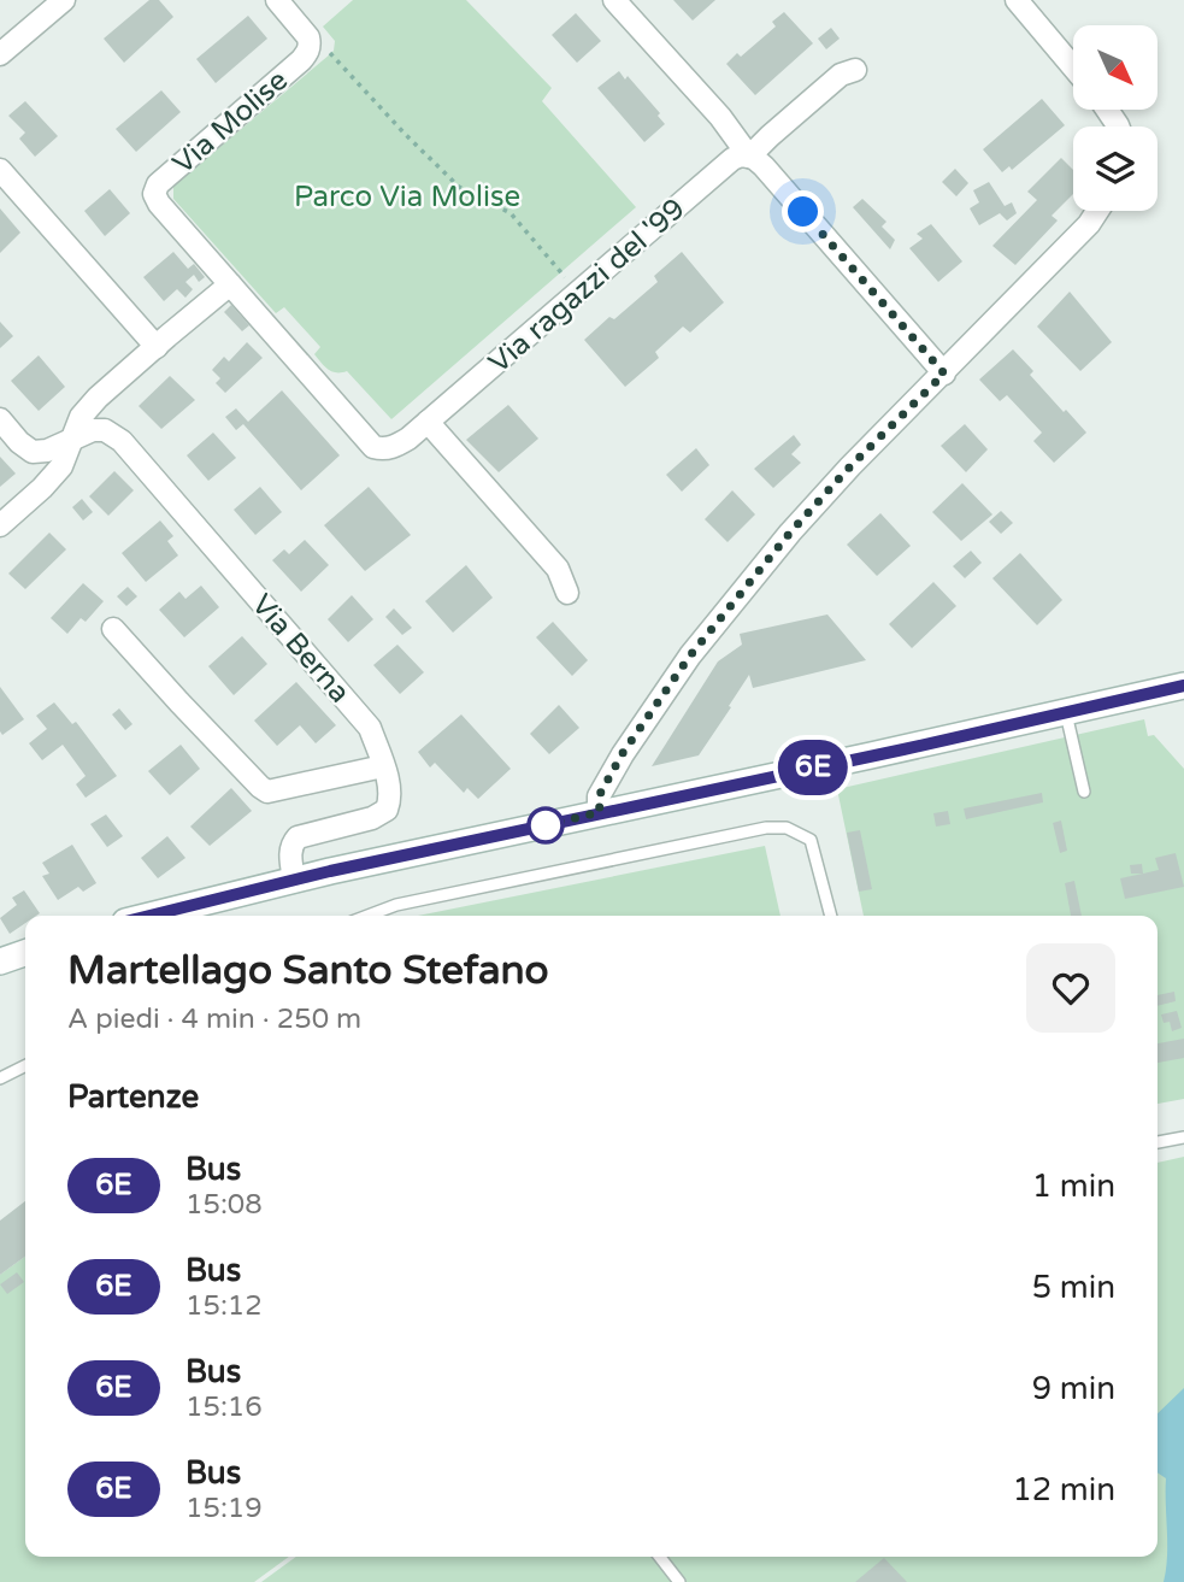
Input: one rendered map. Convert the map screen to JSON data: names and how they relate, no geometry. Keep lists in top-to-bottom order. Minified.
{"streets":{"street":["Via Molise","Via ragazzi del '99","Via Berna"]},"crossings":[["Via Molise","Via ragazzi del '99"]],"parks":["Parco Via Molise"],"lines":["bus line 6E"],"north":"bottom right","page":{"on_map":"6E","heading":[["Martellago Santo Stefano","A piedi · 4 min · 250 m"],"Partenze"],"list":[{"mark":"6E","name":"Bus","note":"15:08","value":"1 min"},{"mark":"6E","name":"Bus","note":"15:12","value":"5 min"},{"mark":"6E","name":"Bus","note":"15:16","value":"9 min"},{"mark":"6E","name":"Bus","note":"15:19","value":"12 min"}]}}
